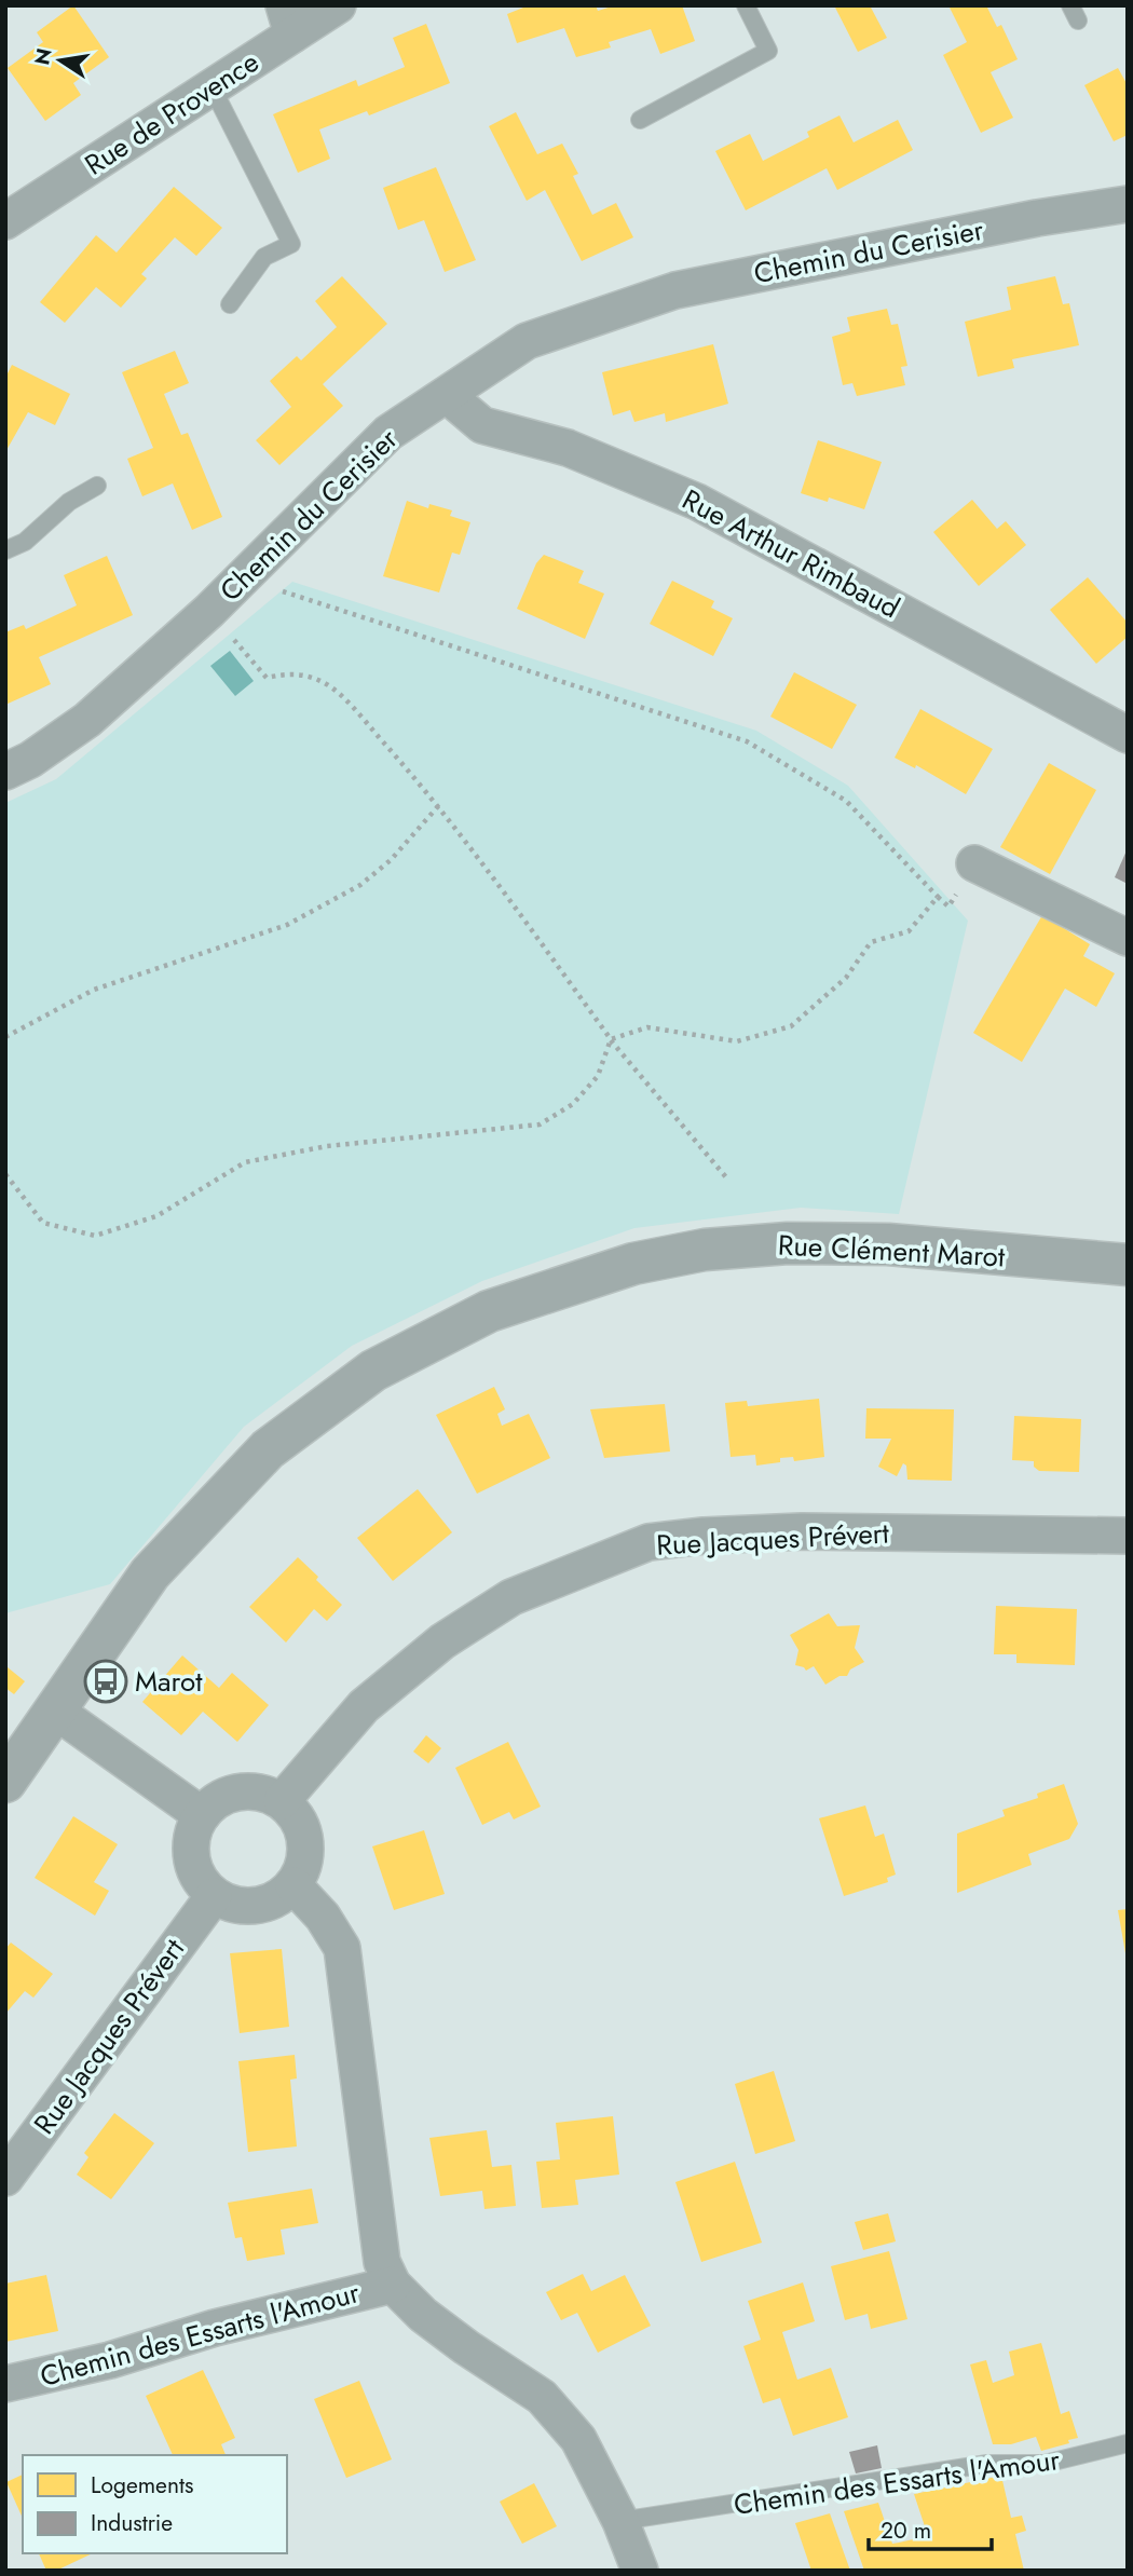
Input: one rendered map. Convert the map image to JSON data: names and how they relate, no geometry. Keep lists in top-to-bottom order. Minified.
{"streets":{"street":["Rue de Provence","Chemin du Cerisier","Rue Arthur Rimbaud","Rue Clément Marot","Rue Jacques Prévert","Chemin des Essarts l'Amour"]},"crossings":[["Chemin du Cerisier","Rue Arthur Rimbaud"],["Rue Jacques Prévert","Chemin des Essarts l'Amour"]],"places":{"bus stop":["Marot"]},"legend":["Logements","Industrie"],"scale_bar":"20 m","north":"left"}
